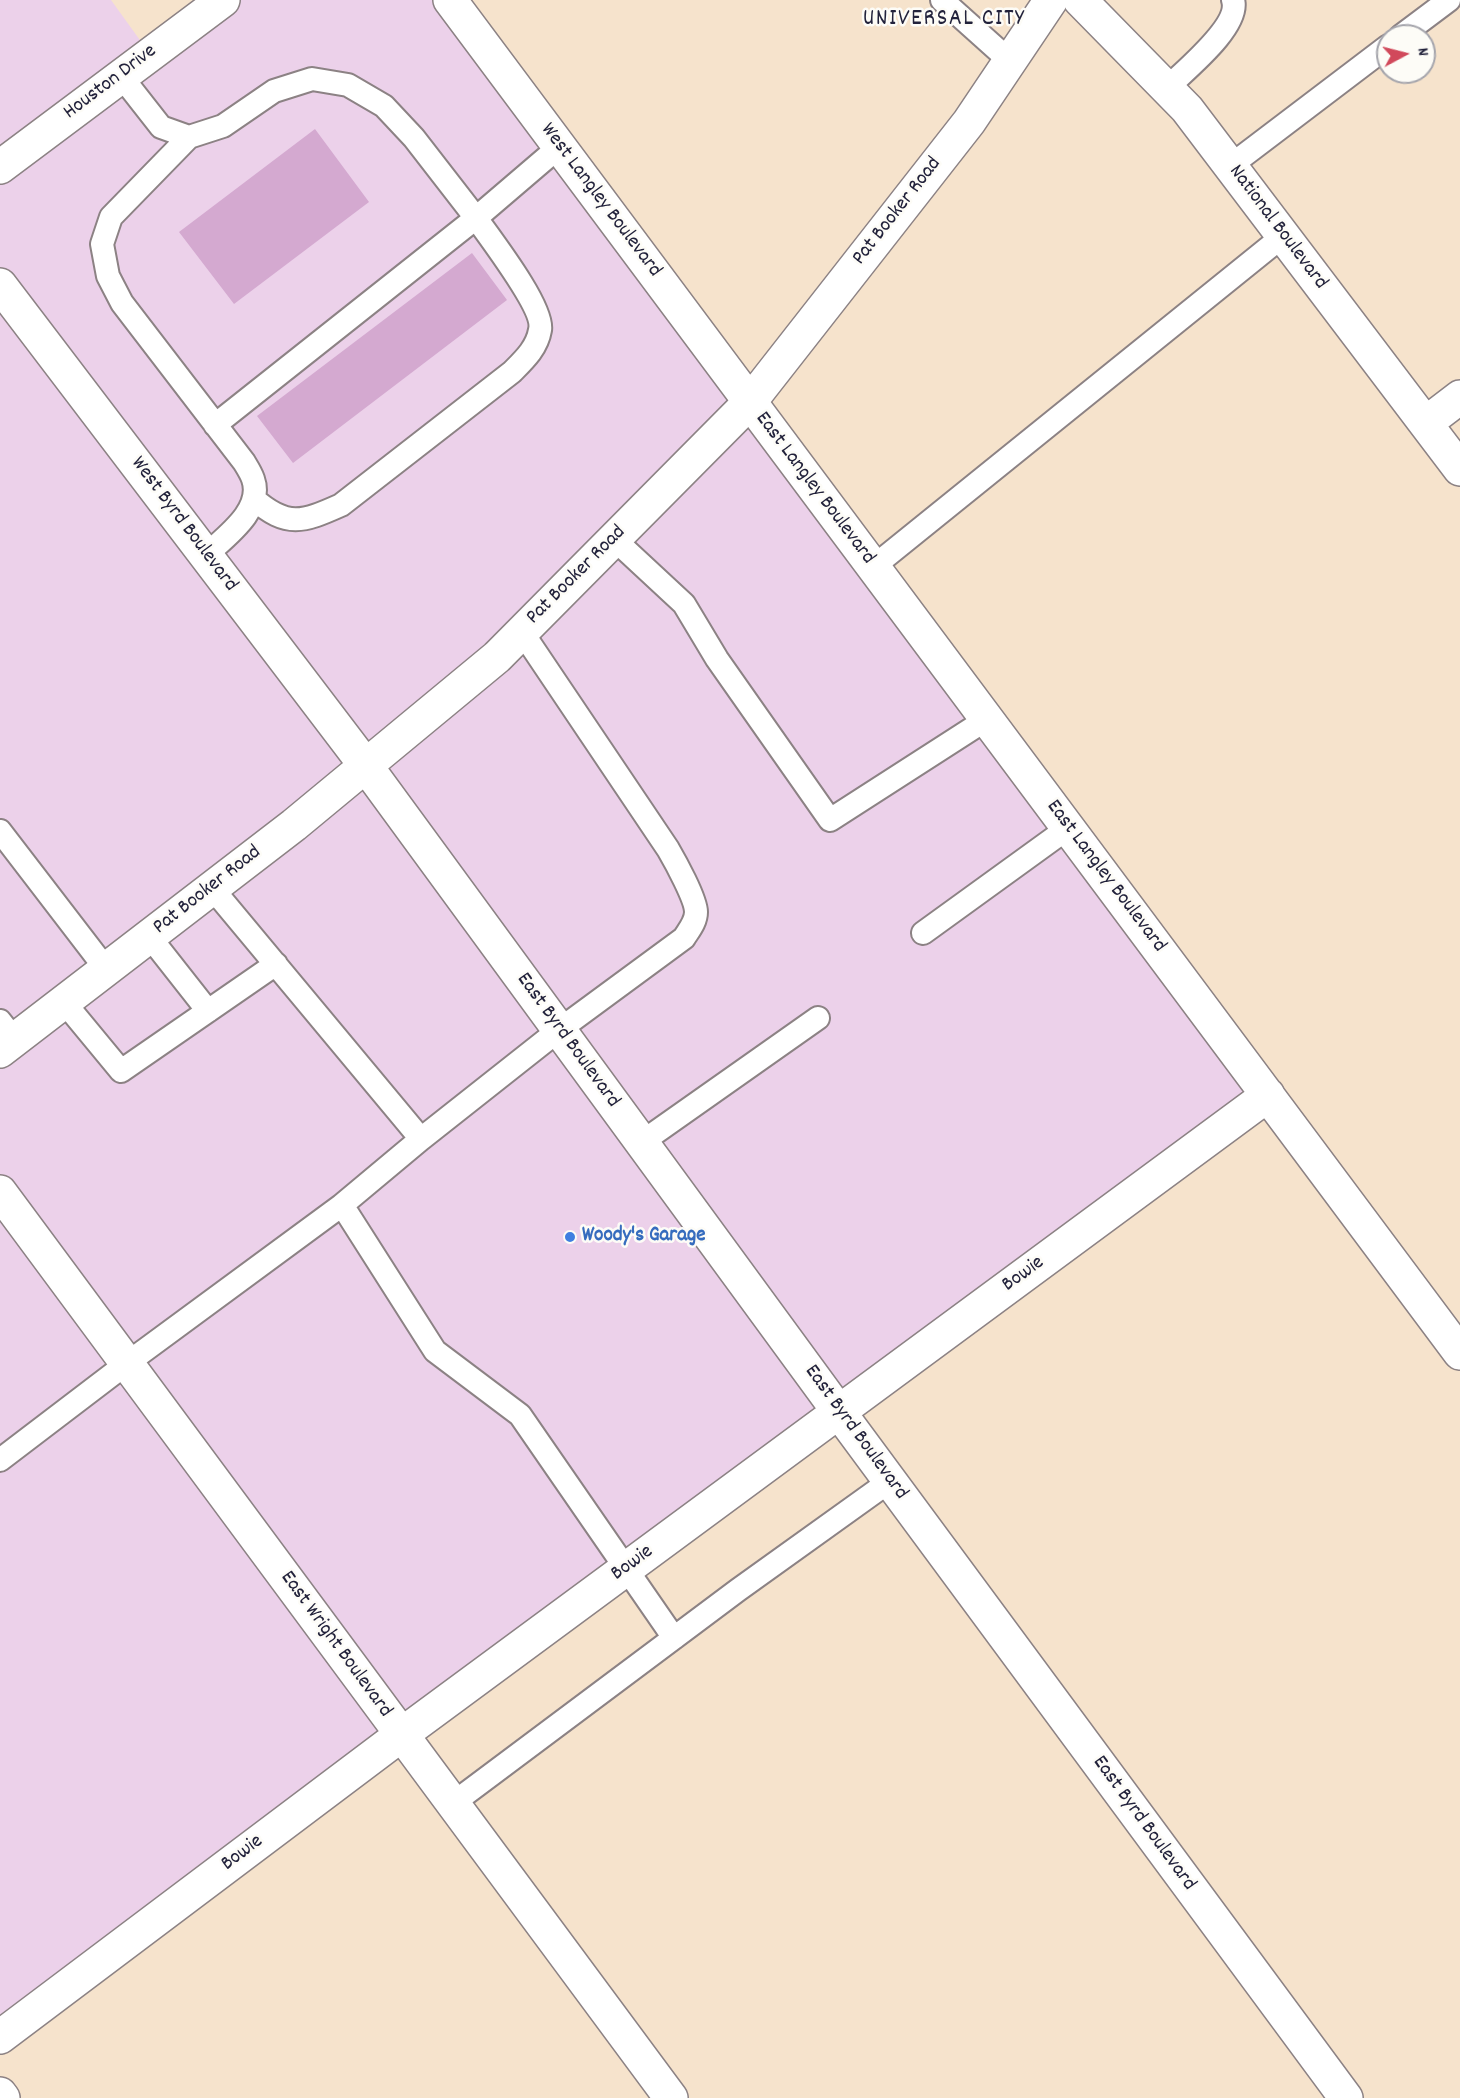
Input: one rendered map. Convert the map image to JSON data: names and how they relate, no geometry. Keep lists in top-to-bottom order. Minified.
{"streets":{"street":["Houston Drive","West Langley Boulevard","Pat Booker Road","National Boulevard","East Langley Boulevard","West Byrd Boulevard","East Byrd Boulevard","Bowie","East Wright Boulevard"]},"crossings":[["West Langley Boulevard","Pat Booker Road"],["West Langley Boulevard","East Langley Boulevard"],["Pat Booker Road","East Langley Boulevard"],["Pat Booker Road","West Byrd Boulevard"],["Pat Booker Road","East Byrd Boulevard"],["East Langley Boulevard","Bowie"],["West Byrd Boulevard","East Byrd Boulevard"],["East Byrd Boulevard","Bowie"],["Bowie","East Wright Boulevard"]],"districts":["UNIVERSAL CITY"],"places":["Woody's Garage"],"north":"right"}
